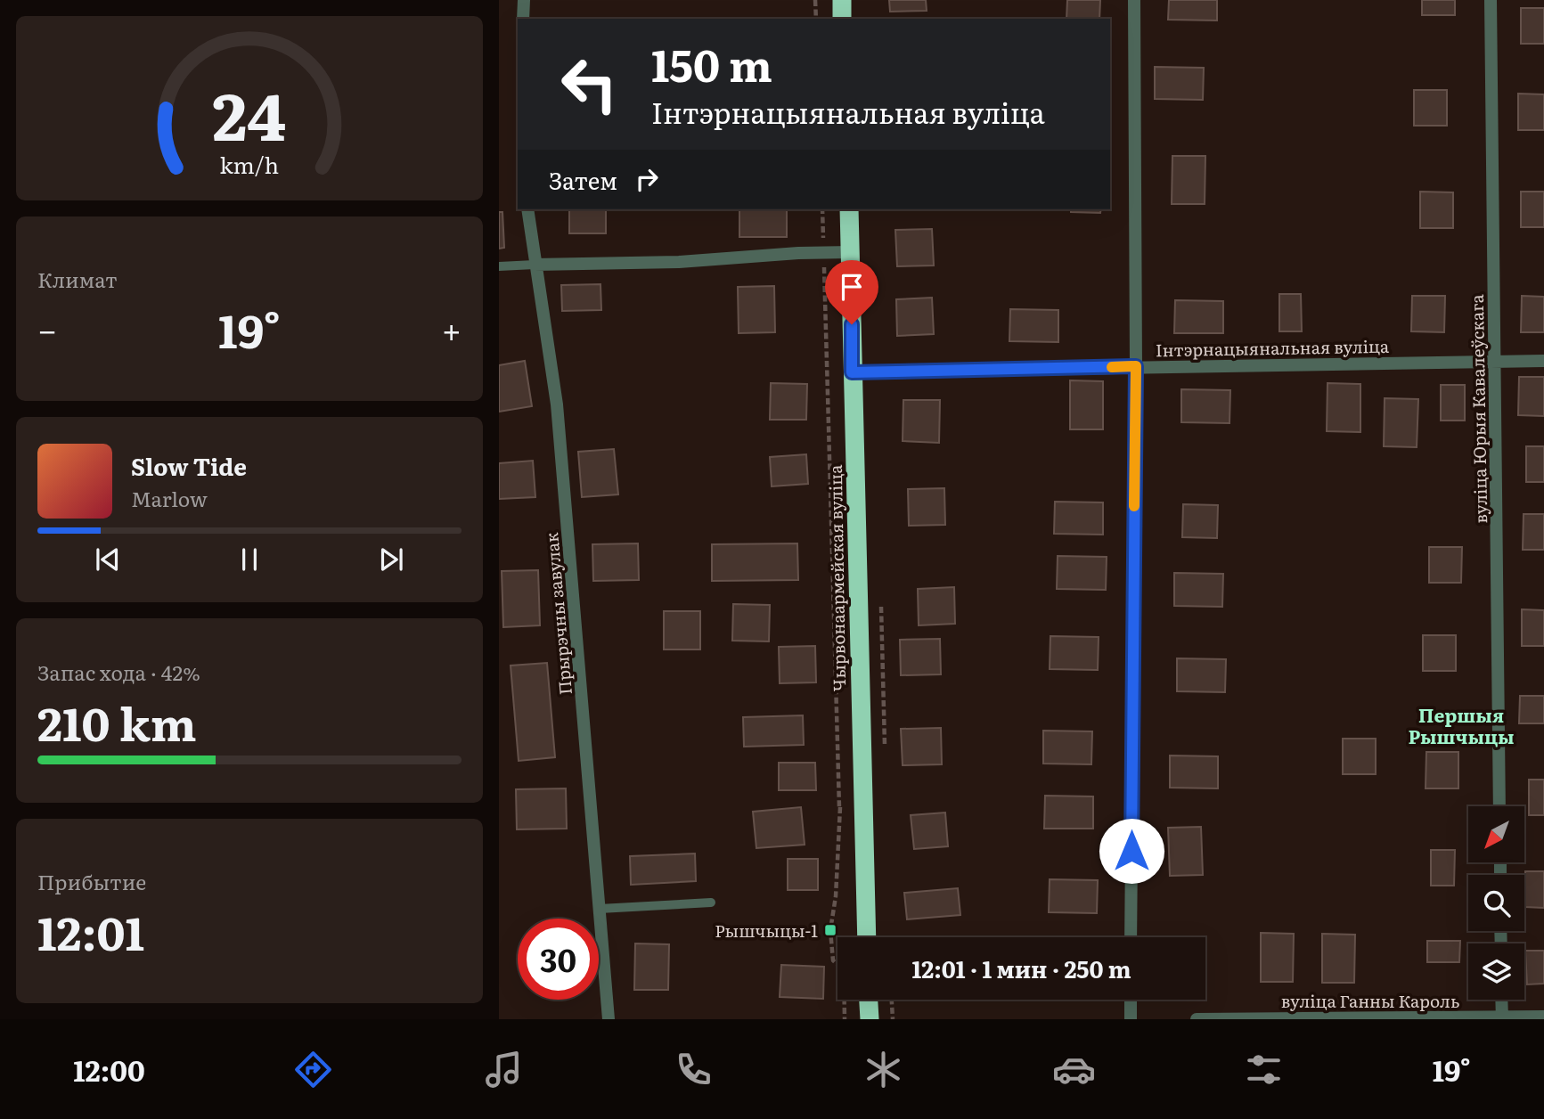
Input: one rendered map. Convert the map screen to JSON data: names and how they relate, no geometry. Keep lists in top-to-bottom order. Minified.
{"streets":{"highway":["Чырвонаармейская вуліца"],"street":["Інтэрнацыянальная вуліца","вуліца Юрыя Кавалеўскага","Прырэчны завулак","вуліца Ганны Кароль"]},"crossings":[["Інтэрнацыянальная вуліца","вуліца Юрыя Кавалеўскага"],["Інтэрнацыянальная вуліца","Чырвонаармейская вуліца"]],"districts":["Першыя Рышчыцы"],"places":{"transit":["Рышчыцы-1"]},"north":"bottom left","page":{"turn":["150 m","Інтэрнацыянальная вуліца"],"then":"Затем","tile":["Климат",["Запас хода · 42%","210 km"],["Прибытие","12:01"]],"heat":["−","19°","+"],"song":["Slow Tide","Marlow"],"limit":"30","trip":"12:01 · 1 мин · 250 m","tabs":["12:00","19°"],"gauge":["24","km/h"]}}
